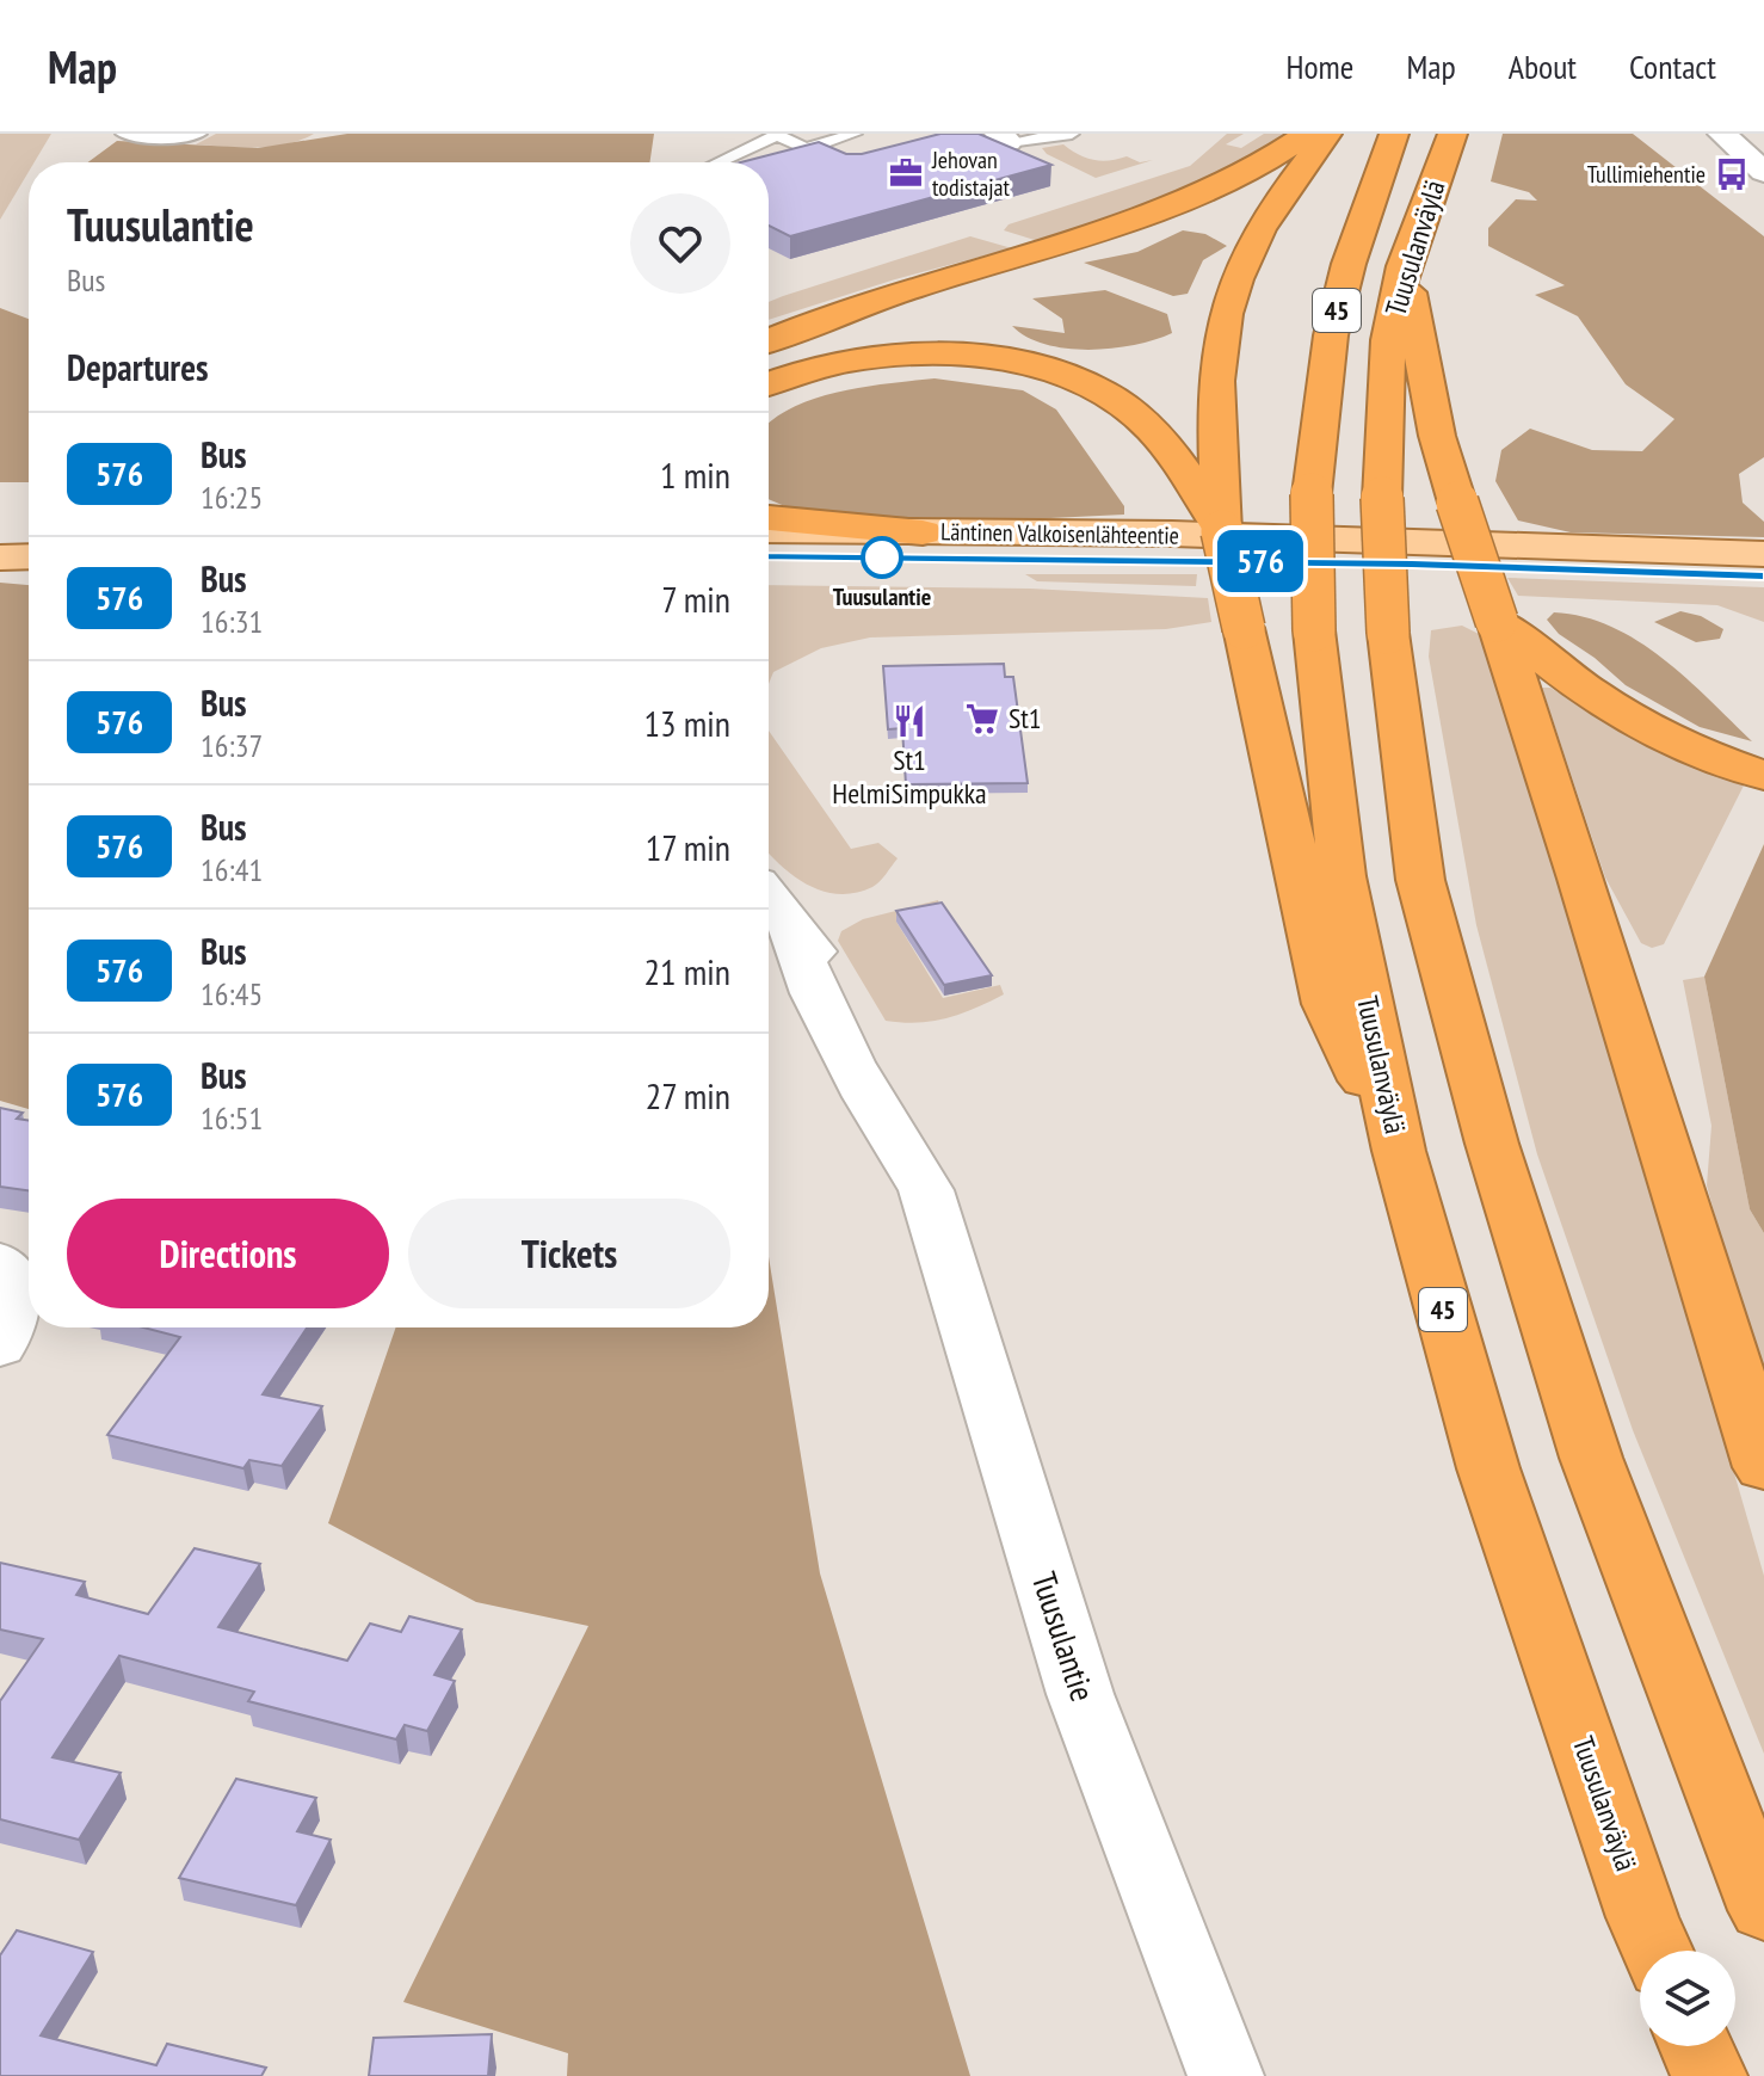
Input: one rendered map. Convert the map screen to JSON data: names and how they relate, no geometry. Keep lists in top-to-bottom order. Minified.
{"streets":{"highway":["Tuusulanväylä","45"],"main road":["Läntinen Valkoisenlähteentie","Tuusulantie"]},"places":{"office":["Jehovan todistajat"],"bus stop":["Tullimiehentie"],"other":["Tuusulantie"],"supermarket":["St1"],"restaurant":["St1 HelmiSimpukka"]},"lines":["bus line 576"],"page":{"header":"Map","nav":["Home","Map","About","Contact"],"on_map":"576","heading":[["Tuusulantie","Bus"],"Departures"],"list":[{"mark":"576","name":"Bus","note":"16:25","value":"1 min"},{"mark":"576","name":"Bus","note":"16:31","value":"7 min"},{"mark":"576","name":"Bus","note":"16:37","value":"13 min"},{"mark":"576","name":"Bus","note":"16:41","value":"17 min"},{"mark":"576","name":"Bus","note":"16:45","value":"21 min"},{"mark":"576","name":"Bus","note":"16:51","value":"27 min"}],"buttons":["Directions","Tickets"]}}
